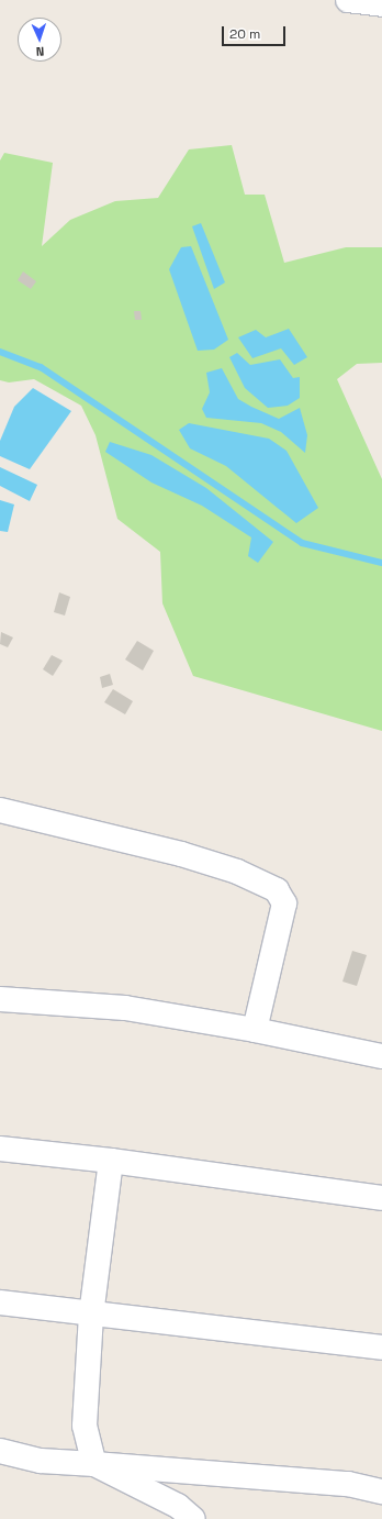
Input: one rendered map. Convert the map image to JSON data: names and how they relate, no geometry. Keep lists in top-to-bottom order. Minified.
{"scale_bar":"20 m","north":"bottom"}
